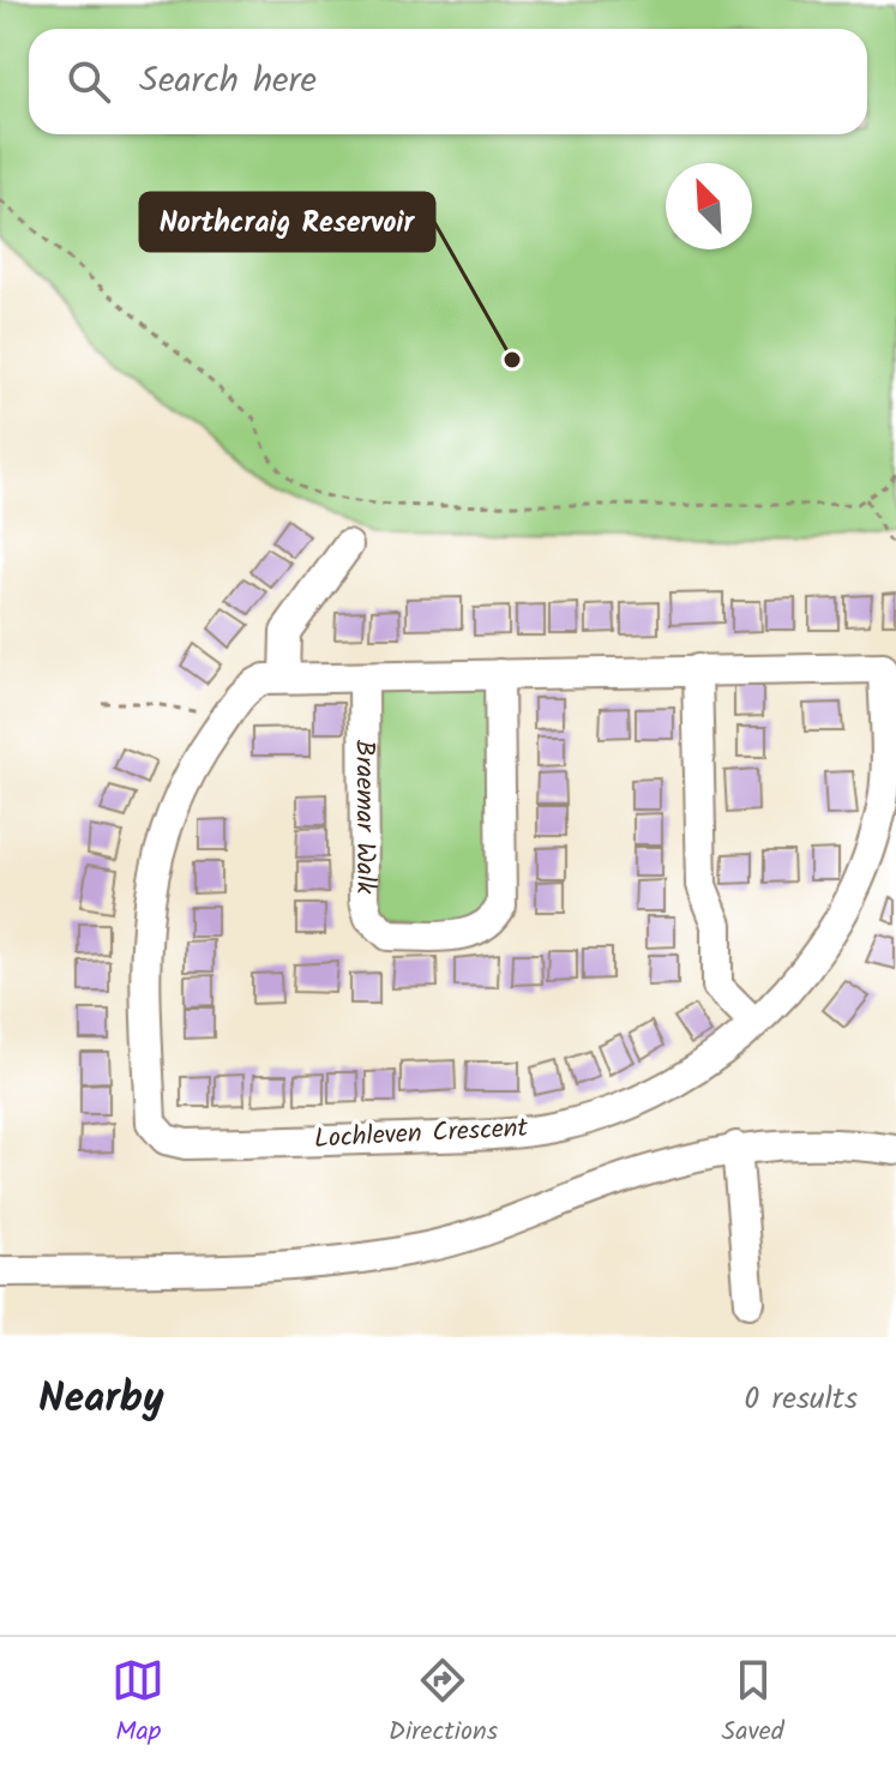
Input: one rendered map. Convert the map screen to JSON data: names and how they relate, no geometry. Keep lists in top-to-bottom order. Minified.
{"streets":{"street":["Braemar Walk","Lochleven Crescent"]},"crossings":[["Braemar Walk","Lochleven Crescent"]],"places":["Northcraig Reservoir"],"north":"top left","page":{"search":"Search here","heading":["Nearby","0 results"],"nav":["Map","Directions","Saved"]}}
